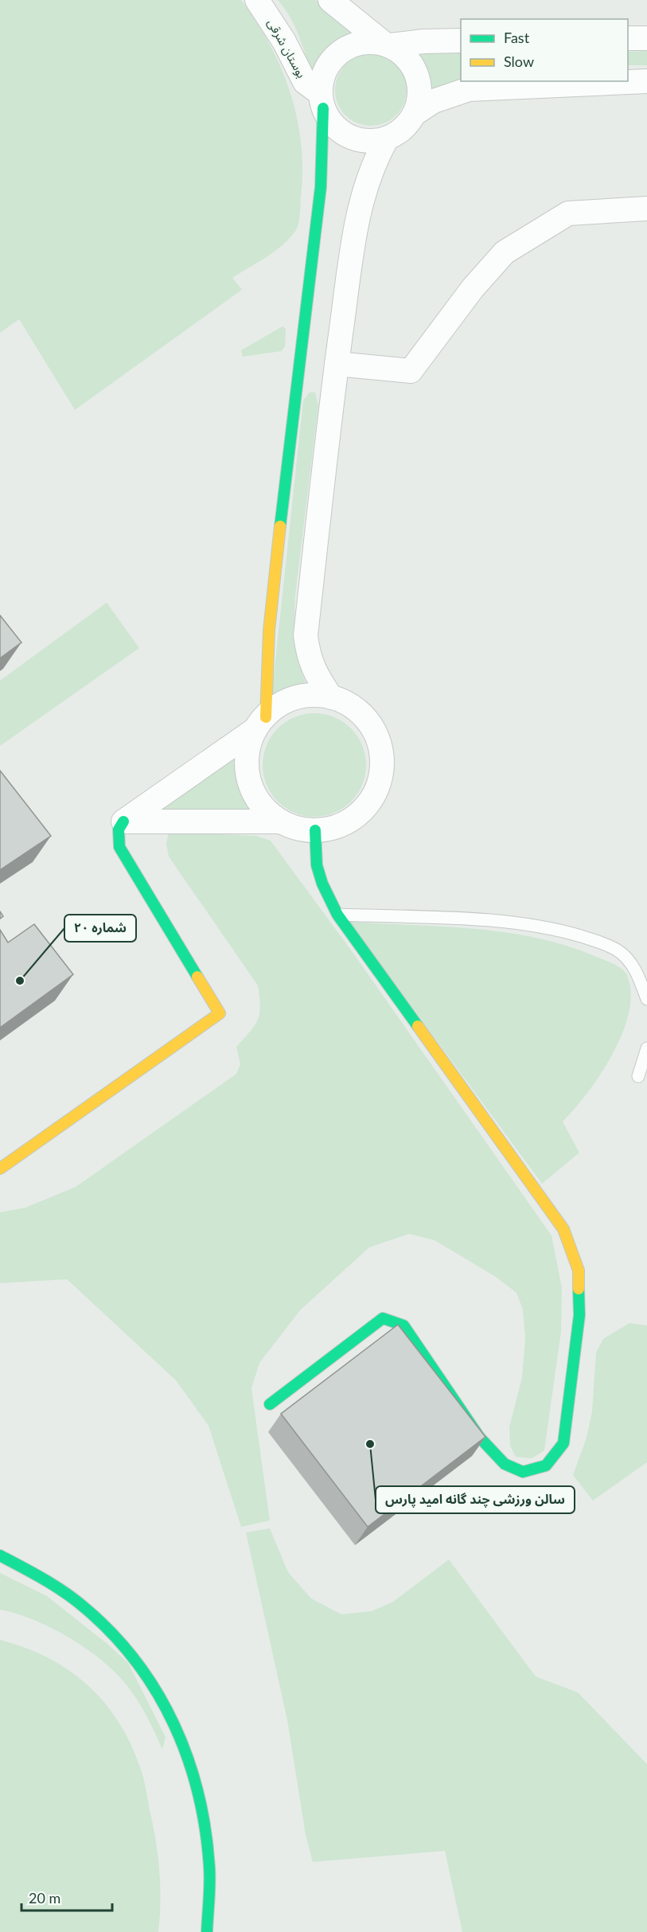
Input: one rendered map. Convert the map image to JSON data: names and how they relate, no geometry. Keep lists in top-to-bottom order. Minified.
{"streets":{"street":["بوستان شرقی"]},"places":["شماره ۲۰","سالن ورزشی چند گانه امید پارس"],"legend":["Fast","Slow"],"scale_bar":"20 m"}
